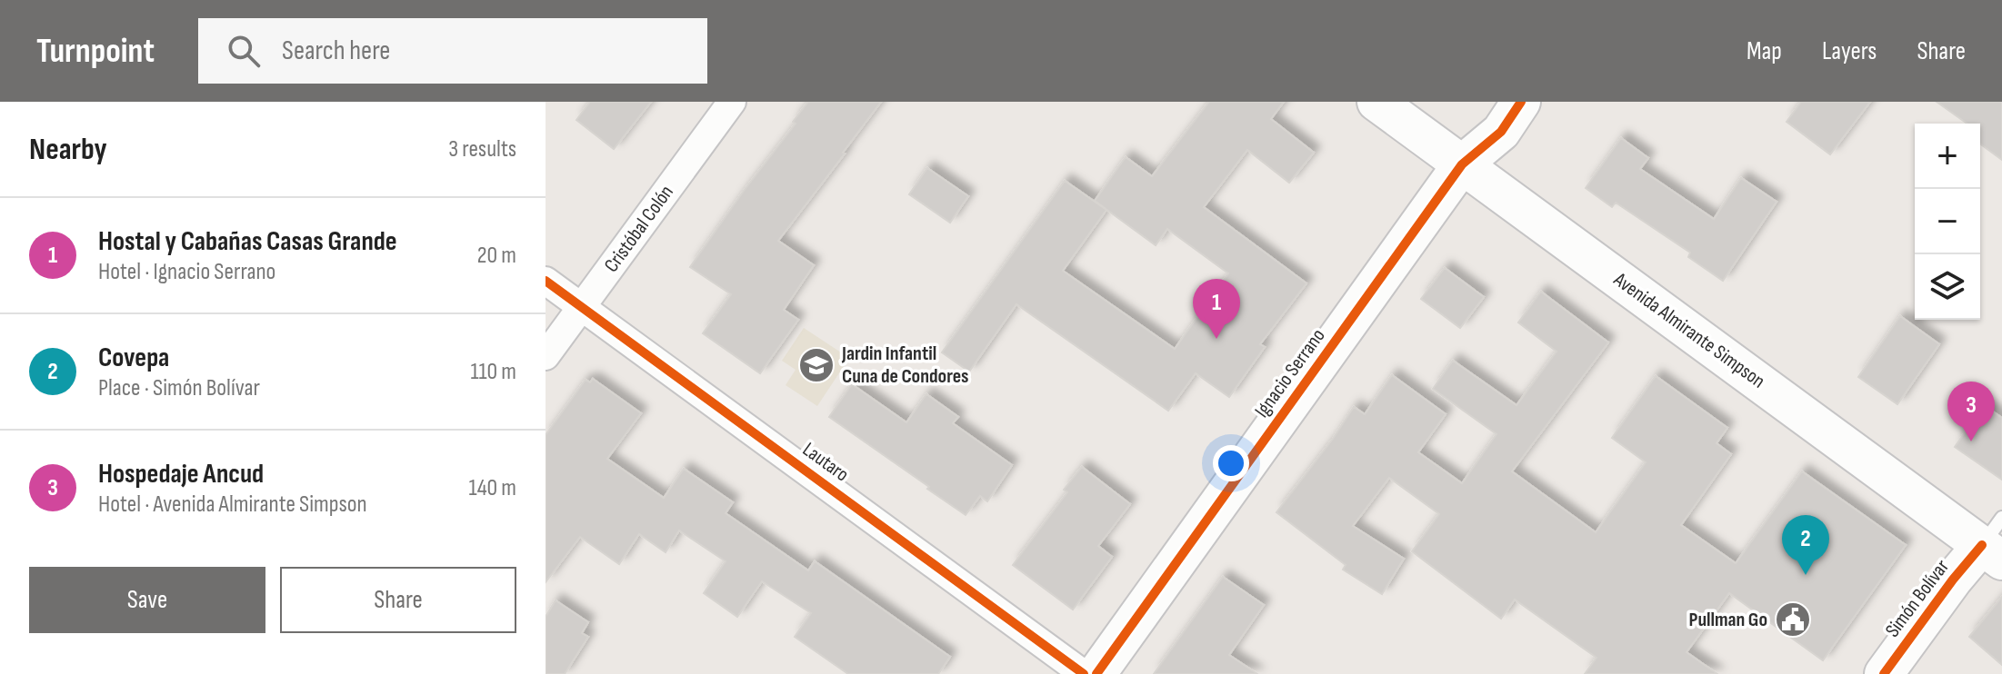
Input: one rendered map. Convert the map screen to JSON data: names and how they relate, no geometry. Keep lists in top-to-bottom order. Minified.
{"streets":{"street":["Cristóbal Colón","Avenida Almirante Simpson","Ignacio Serrano","Lautaro","Simón Bolívar"]},"crossings":[["Cristóbal Colón","Lautaro"],["Avenida Almirante Simpson","Ignacio Serrano"],["Avenida Almirante Simpson","Simón Bolívar"]],"places":{"school or university":["Jardin Infantil Cuna de Condores"],"public building":["Pullman Go"]},"page":{"header":"Turnpoint","search":"Search here","nav":["Map","Layers","Share"],"heading":["Nearby","3 results"],"map_buttons":["+","−"],"list":[{"mark":"1","name":"Hostal y Cabañas Casas Grande","note":"Hotel · Ignacio Serrano","value":"20 m"},{"mark":"2","name":"Covepa","note":"Place · Simón Bolívar","value":"110 m"},{"mark":"3","name":"Hospedaje Ancud","note":"Hotel · Avenida Almirante Simpson","value":"140 m"}],"pins":["1","3","2"],"buttons":["Save","Share"]}}
